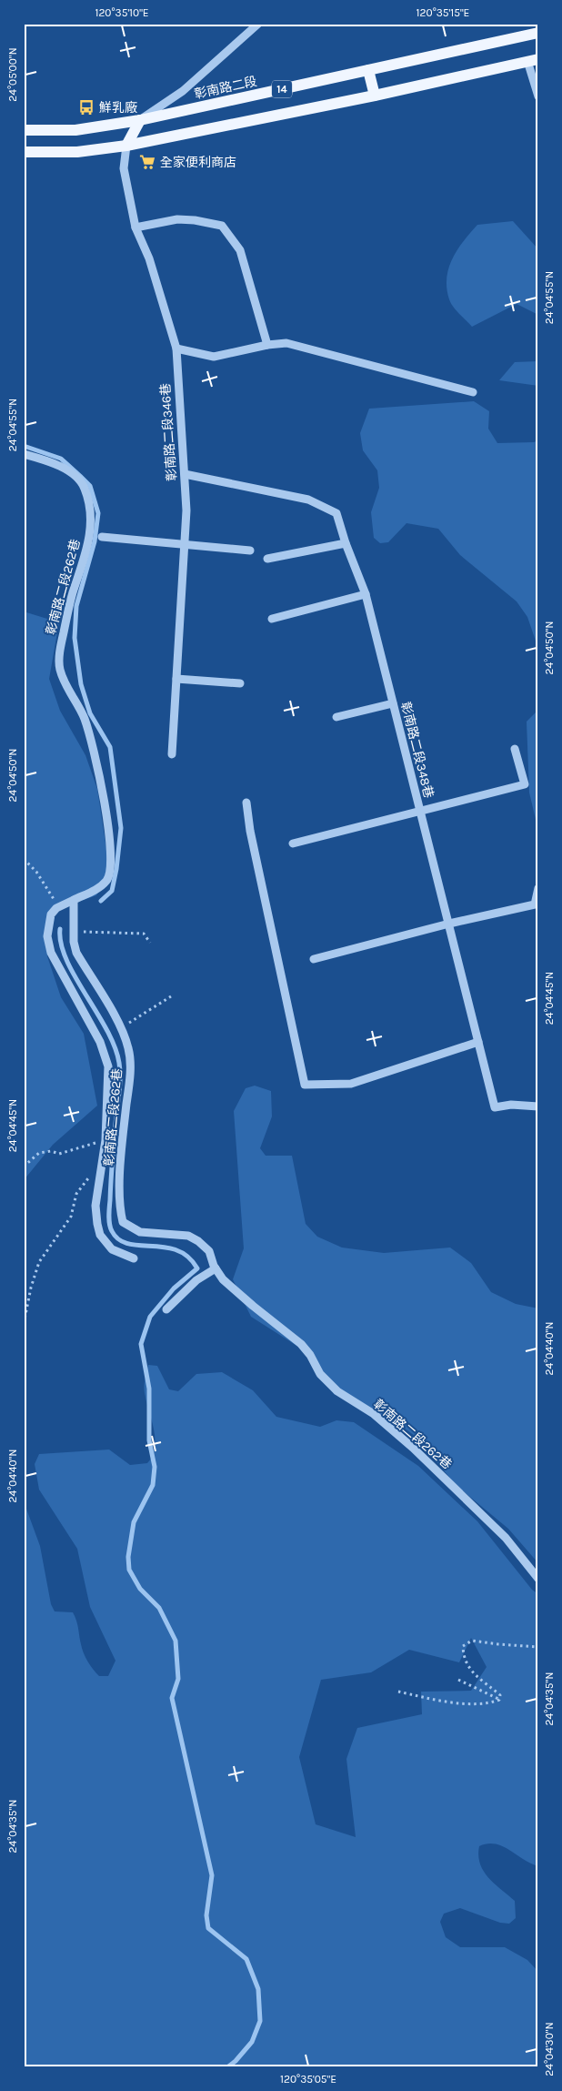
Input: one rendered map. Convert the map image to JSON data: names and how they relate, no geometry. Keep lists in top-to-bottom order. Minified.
{"streets":{"main road":["彰南路二段","14","彰南路二段346巷"],"street":["彰南路二段262巷","彰南路二段348巷"]},"crossings":[["彰南路二段","彰南路二段346巷"],["14","彰南路二段346巷"],["彰南路二段346巷","彰南路二段348巷"]],"places":{"bus stop":["鮮乳廠"],"supermarket":["全家便利商店"]},"coordinates":["120°35'10\"E","120°35'15\"E","24°05'00\"N","24°04'55\"N","24°04'50\"N","24°04'45\"N","24°04'40\"N","24°04'35\"N","24°04'30\"N","120°35'05\"E"]}
